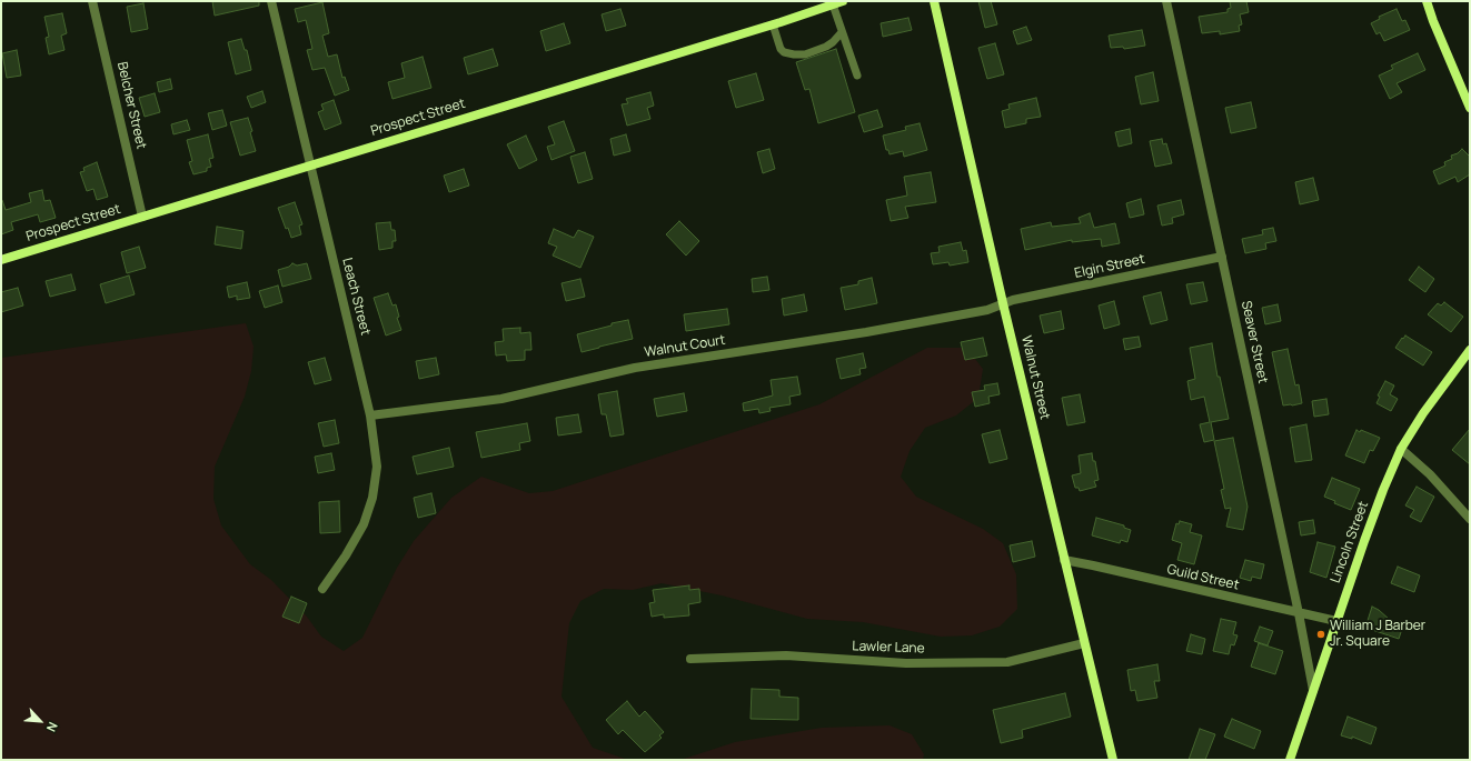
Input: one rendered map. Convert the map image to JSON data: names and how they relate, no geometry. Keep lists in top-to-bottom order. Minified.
{"streets":{"street":["Belcher Street","Prospect Street","Elgin Street","Leach Street","Seaver Street","Walnut Court","Walnut Street","Lincoln Street","Guild Street","Lawler Lane"]},"crossings":[["Belcher Street","Prospect Street"],["Prospect Street","Leach Street"],["Elgin Street","Seaver Street"],["Elgin Street","Walnut Court"],["Elgin Street","Walnut Street"],["Leach Street","Walnut Court"],["Seaver Street","Lincoln Street"],["Seaver Street","Guild Street"],["Walnut Court","Walnut Street"],["Walnut Street","Guild Street"],["Walnut Street","Lawler Lane"],["Lincoln Street","Guild Street"]],"places":["William J Barber Jr. Square"],"north":"bottom right"}
